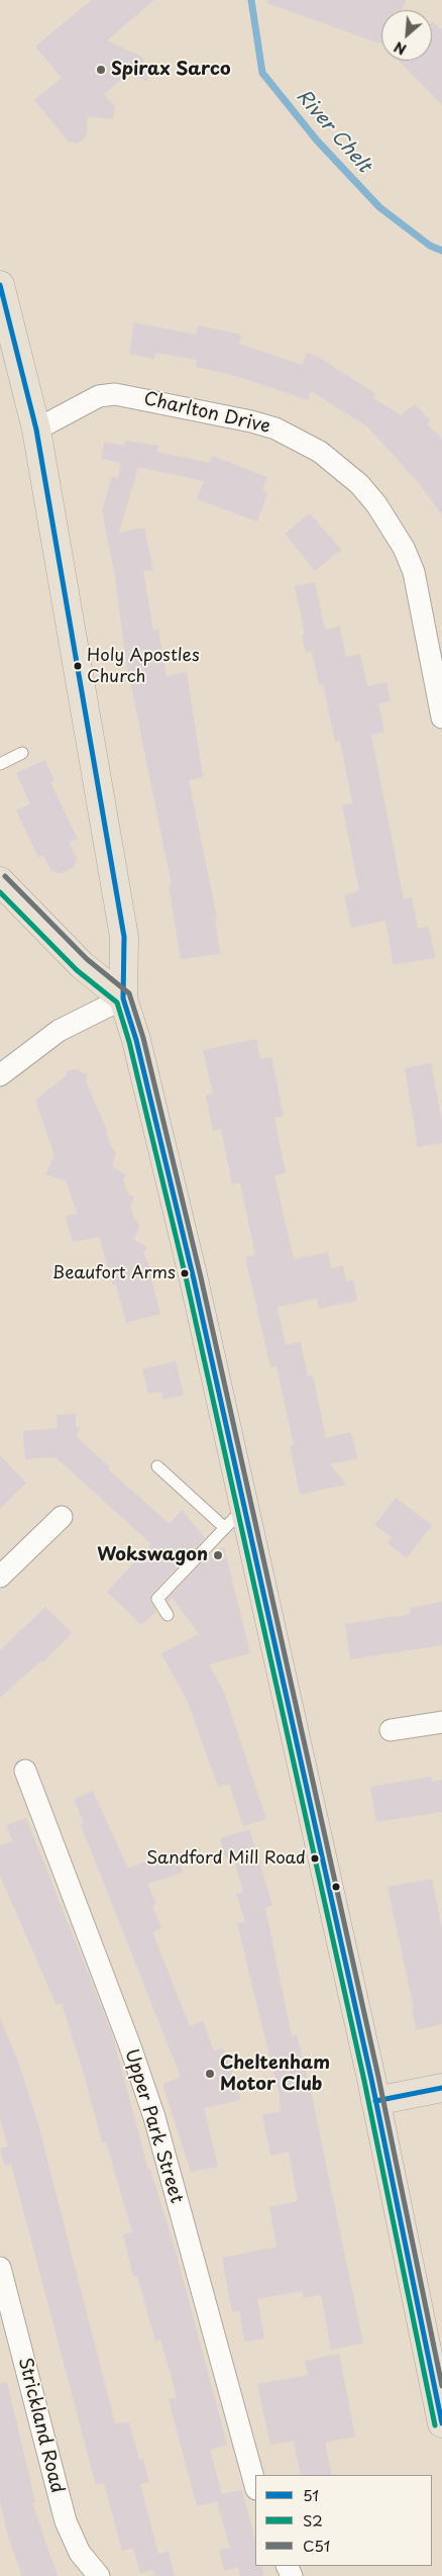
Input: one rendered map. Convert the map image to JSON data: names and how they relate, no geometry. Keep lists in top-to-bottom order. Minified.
{"streets":{"street":["Charlton Drive","Upper Park Street","Strickland Road"]},"water":["River Chelt"],"places":["Spirax Sarco","Holy Apostles Church","Beaufort Arms","Wokswagon","Sandford Mill Road","Cheltenham Motor Club"],"lines":["transit line 51","transit line C51","transit line S2"],"legend":["51","S2","C51"],"north":"bottom left"}
